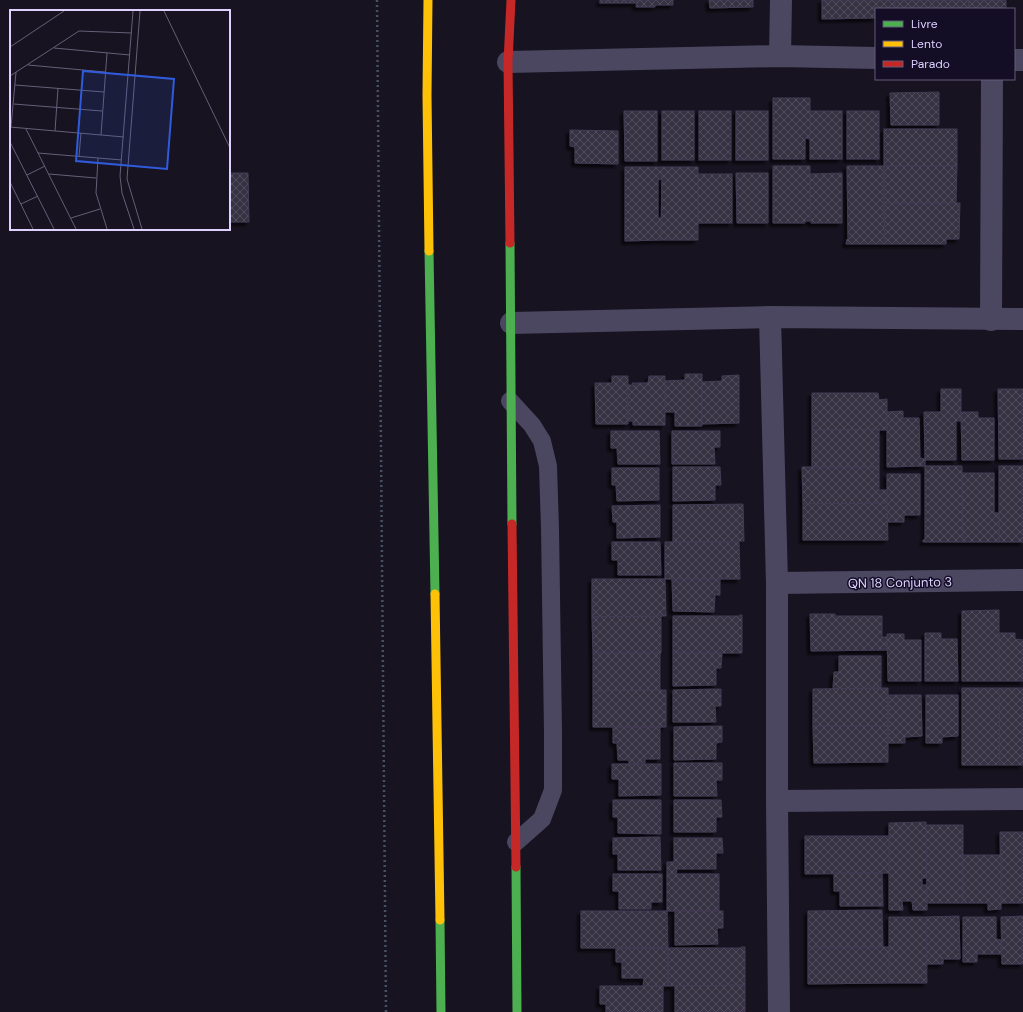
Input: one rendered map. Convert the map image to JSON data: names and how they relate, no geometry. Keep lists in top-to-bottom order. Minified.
{"streets":{"street":["QN 18 Conjunto 3"]},"legend":["Livre","Lento","Parado"]}
